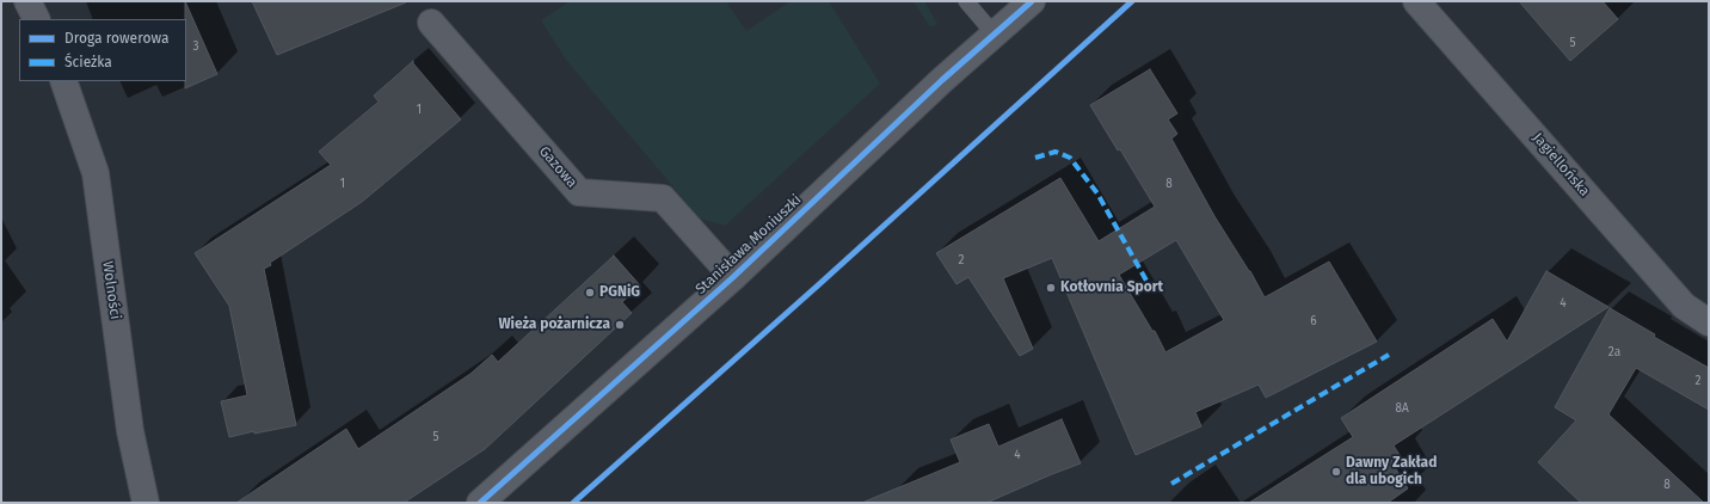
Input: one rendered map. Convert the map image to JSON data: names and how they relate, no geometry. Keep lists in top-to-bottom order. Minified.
{"streets":{"street":["Jagiellońska","Gazowa","Stanisława Moniuszki","Wolności"]},"crossings":[["Gazowa","Stanisława Moniuszki"]],"places":["Kotłovnia Sport","PGNiG","Wieża pożarnicza","Dawny Zakład dla ubogich"],"house_numbers":["5","3","1","1","8","2","4","6","2a","2","8A","5","4","8"],"legend":["Droga rowerowa","Ścieżka"]}
